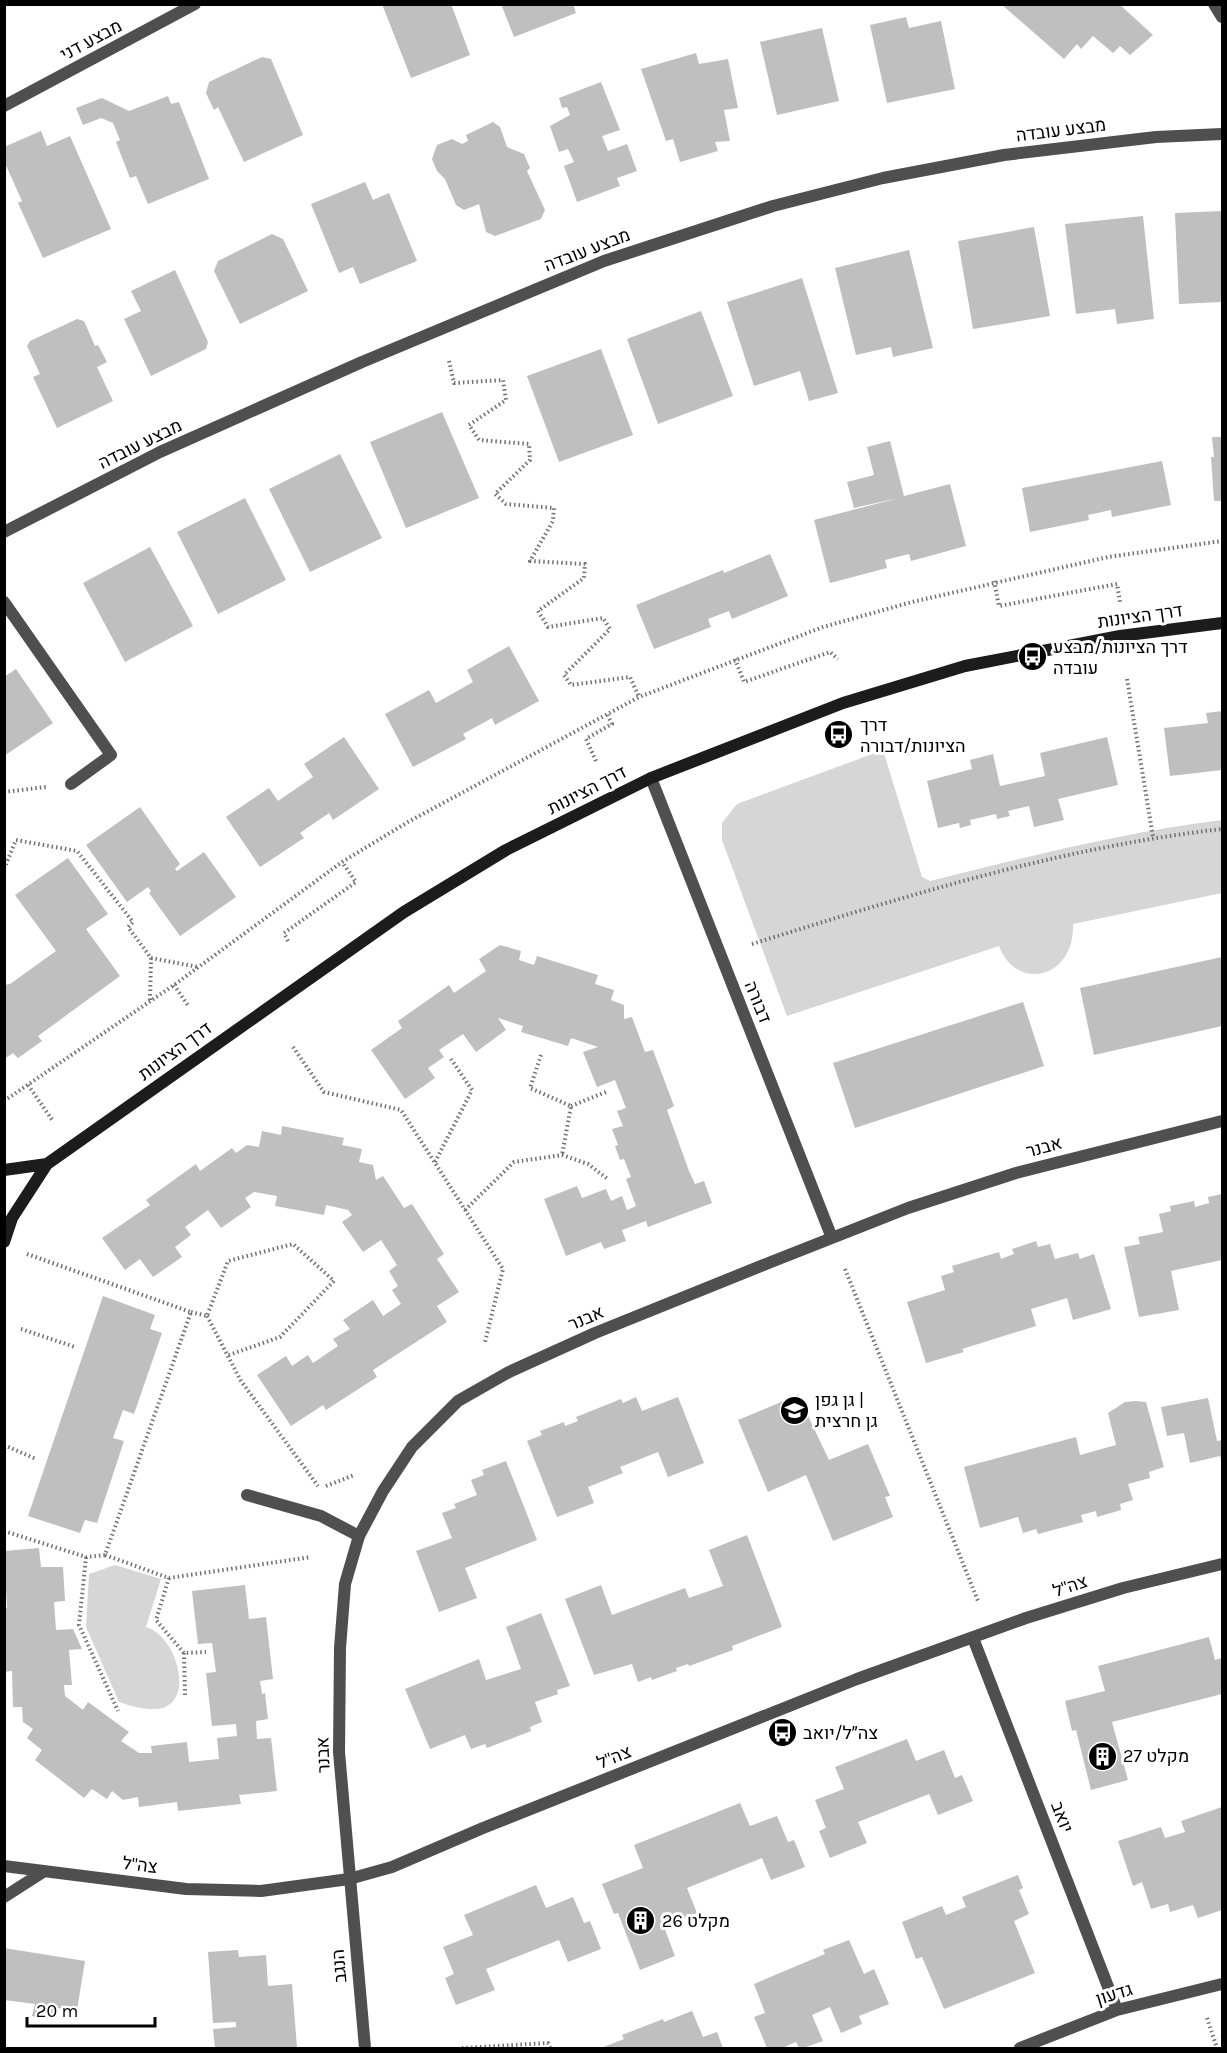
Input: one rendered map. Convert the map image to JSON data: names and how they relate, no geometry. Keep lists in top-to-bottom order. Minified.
{"streets":{"street":["מבצע דני","מבצע עובדה","דרך הציונות","דבורה","אבנר","צה\"ל","יואב","הנגב","גדעון"]},"crossings":[["דרך הציונות","דבורה"],["דבורה","אבנר"],["אבנר","צה\"ל"],["אבנר","הנגב"],["צה\"ל","יואב"],["צה\"ל","הנגב"],["יואב","גדעון"]],"places":{"bus stop":["דרך הציונות/מבצע עובדה","דרך הציונות/דבורה","צה״ל/יואב"],"school or university":["גן גפן | גן חרצית"],"building":["מקלט 27","מקלט 26"]},"scale_bar":"20 m"}
